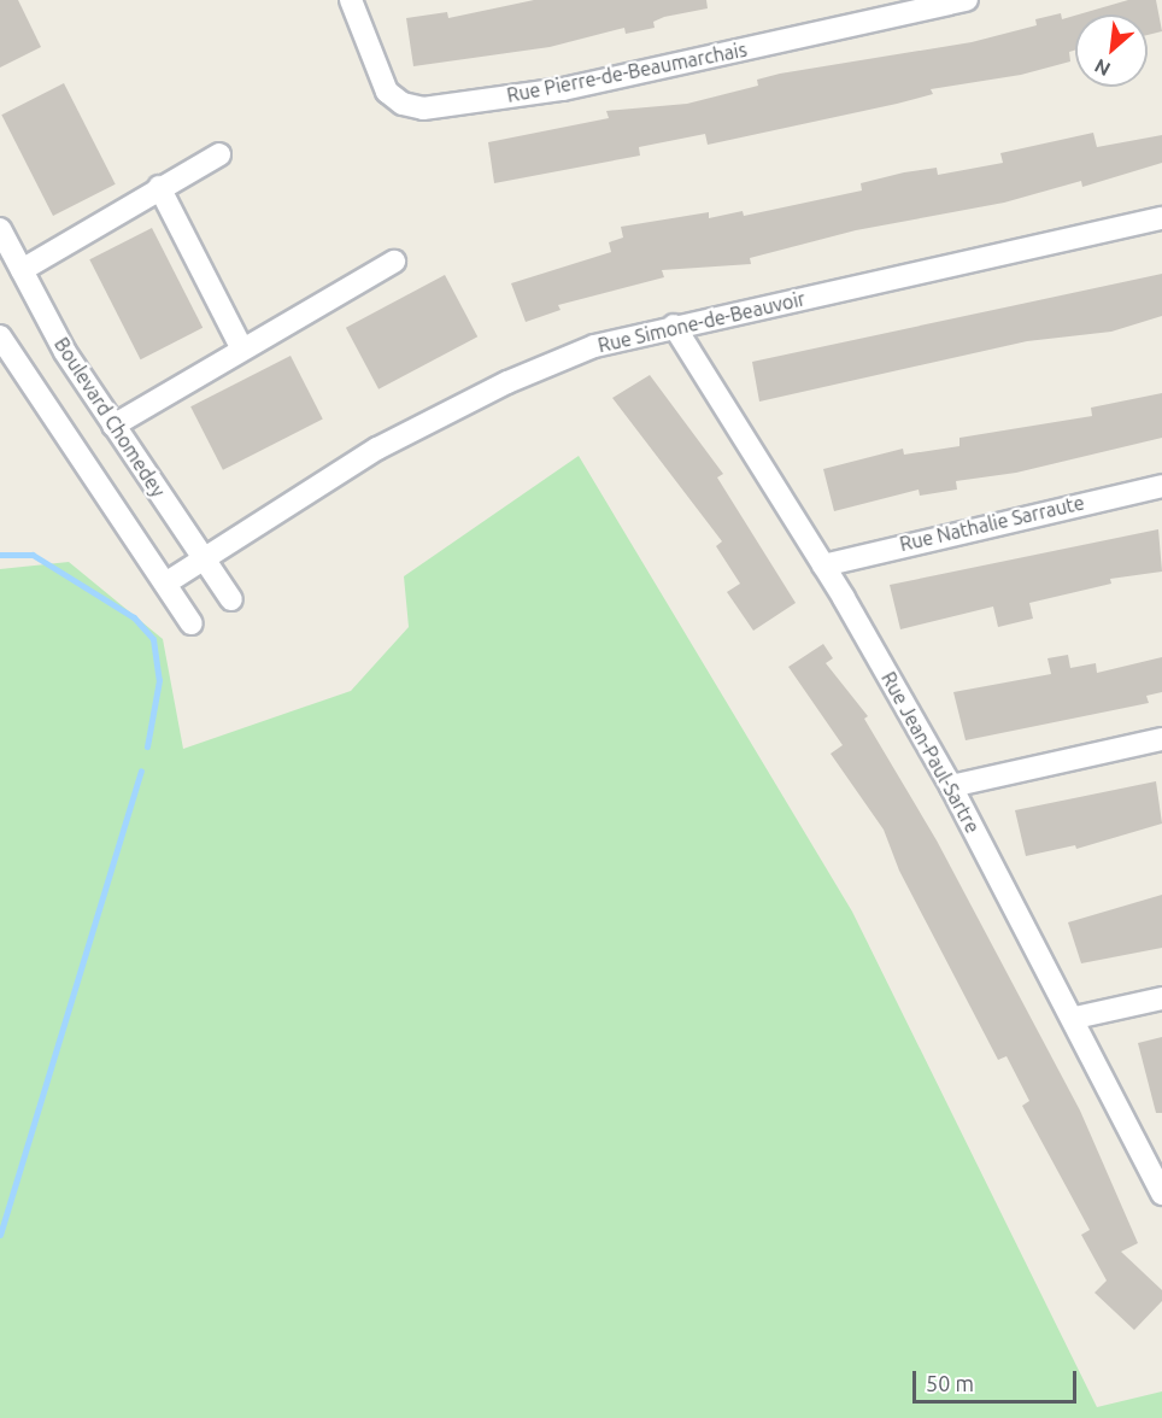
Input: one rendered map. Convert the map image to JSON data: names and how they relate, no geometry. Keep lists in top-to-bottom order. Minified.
{"streets":{"street":["Rue Pierre-de-Beaumarchais","Rue Simone-de-Beauvoir","Boulevard Chomedey","Rue Nathalie Sarraute","Rue Jean-Paul-Sartre"]},"crossings":[["Rue Simone-de-Beauvoir","Boulevard Chomedey"],["Rue Simone-de-Beauvoir","Rue Jean-Paul-Sartre"],["Rue Nathalie Sarraute","Rue Jean-Paul-Sartre"]],"scale_bar":"50 m","north":"bottom left"}
